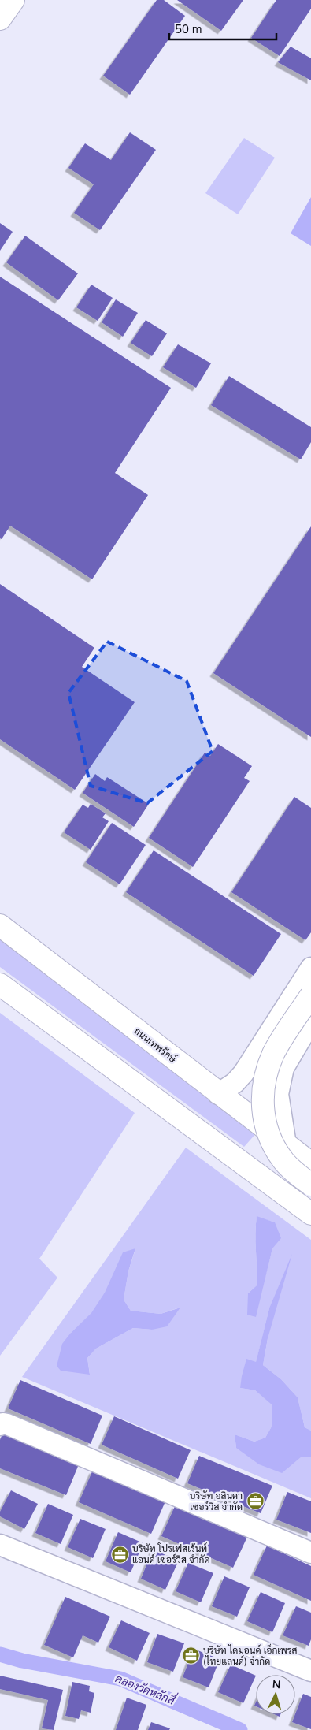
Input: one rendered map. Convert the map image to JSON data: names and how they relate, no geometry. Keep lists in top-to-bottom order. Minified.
{"streets":{"main road":["ถนนเทพรักษ์"]},"water":["คลองวัดหลักสี่"],"places":{"office":["บริษัท อลินดา เซอร์วิส จำกัด","บริษัท โปรเฟสเร้นท์ แอนด์ เซอร์วิส จำกัด","บริษัท ไดมอนด์ เอ็กเพรส (ไทยแลนด์) จำกัด"]},"scale_bar":"50 m","north":"top"}
